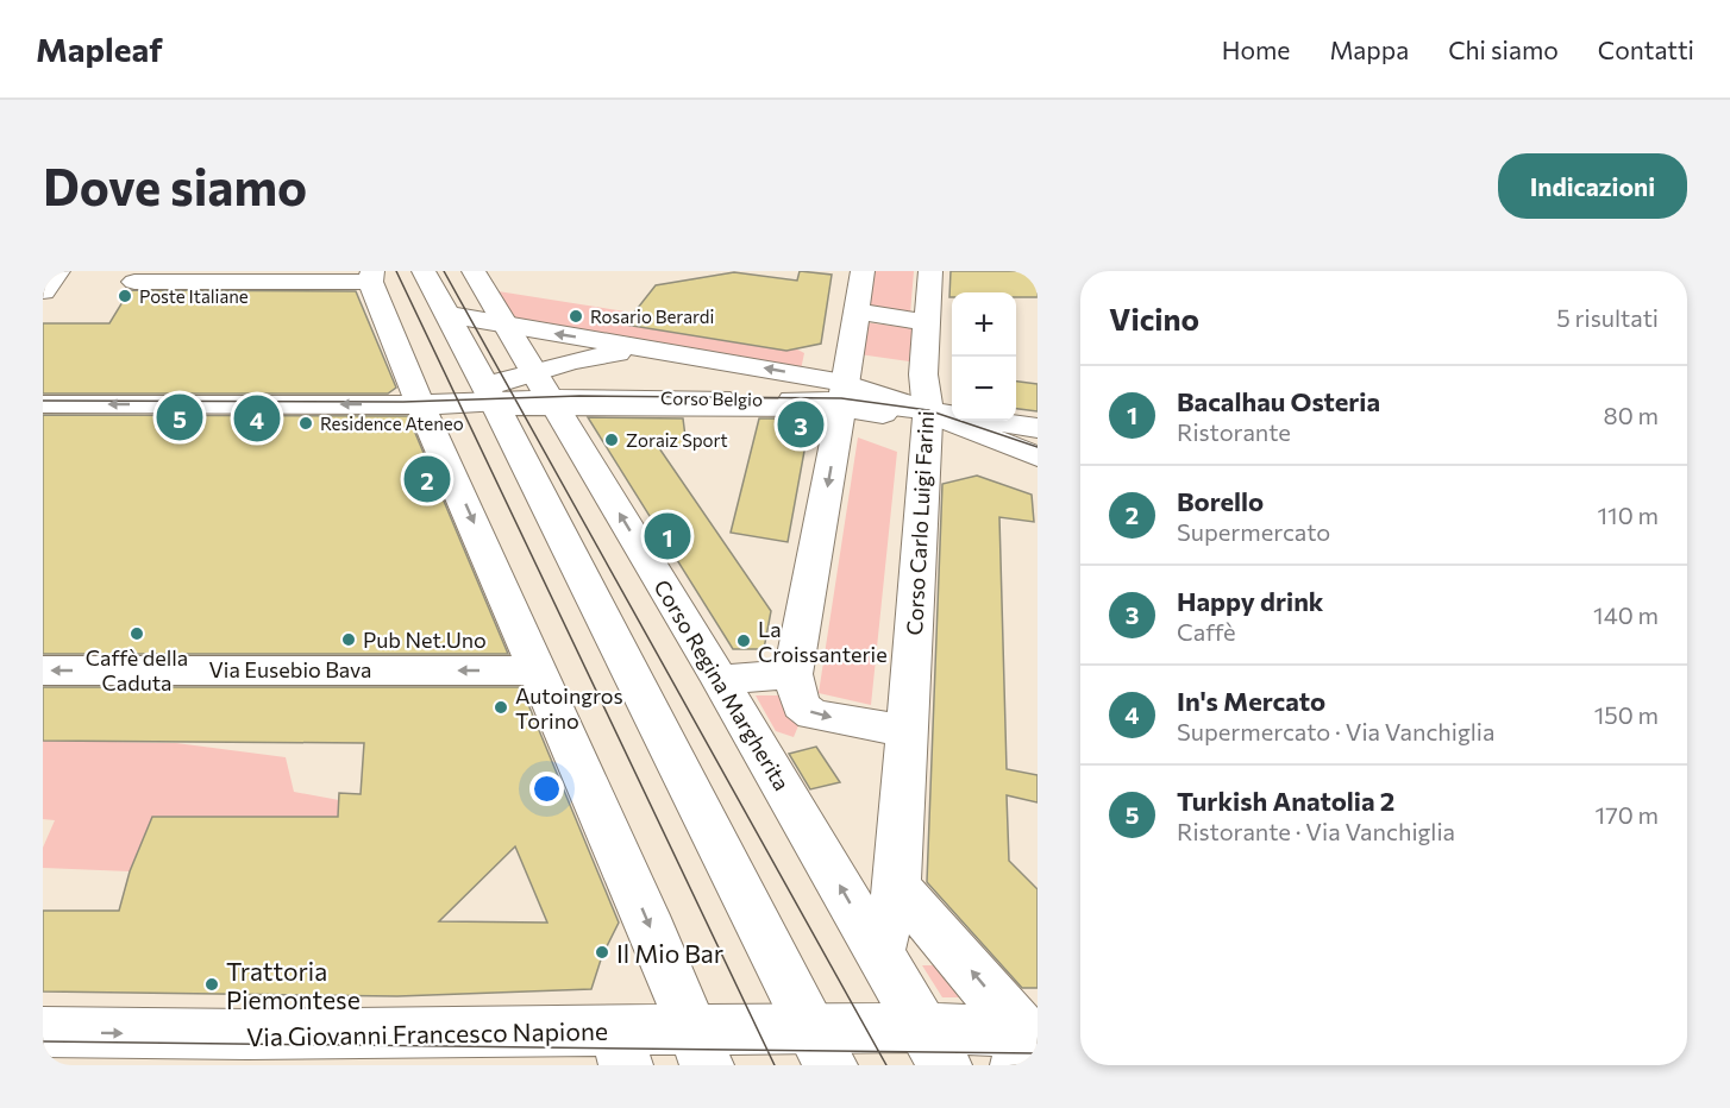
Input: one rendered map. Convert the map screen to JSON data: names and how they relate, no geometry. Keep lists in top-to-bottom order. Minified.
{"streets":{"street":["Corso Carlo Luigi Farini","Via Eusebio Bava","Corso Regina Margherita","Via Giovanni Francesco Napione"]},"crossings":[["Corso Carlo Luigi Farini","Corso Regina Margherita"],["Corso Regina Margherita","Via Giovanni Francesco Napione"]],"places":["Poste Italiane","Rosario Berardi","Residence Ateneo","Zoraiz Sport","Caffè della Caduta","Pub Net.Uno","La Croissanterie","Autoingros Torino","Il Mio Bar","Trattoria Piemontese"],"page":{"header":"Mapleaf","nav":["Home","Mappa","Chi siamo","Contatti"],"buttons":"Indicazioni","title":"Dove siamo","heading":["Vicino","5 risultati"],"map_buttons":["+","−"],"list":[{"mark":"1","name":"Bacalhau Osteria","note":"Ristorante","value":"80 m"},{"mark":"2","name":"Borello","note":"Supermercato","value":"110 m"},{"mark":"3","name":"Happy drink","note":"Caffè","value":"140 m"},{"mark":"4","name":"In's Mercato","note":"Supermercato · Via Vanchiglia","value":"150 m"},{"mark":"5","name":"Turkish Anatolia 2","note":"Ristorante · Via Vanchiglia","value":"170 m"}],"pins":["5","4","3","2","1"]}}
